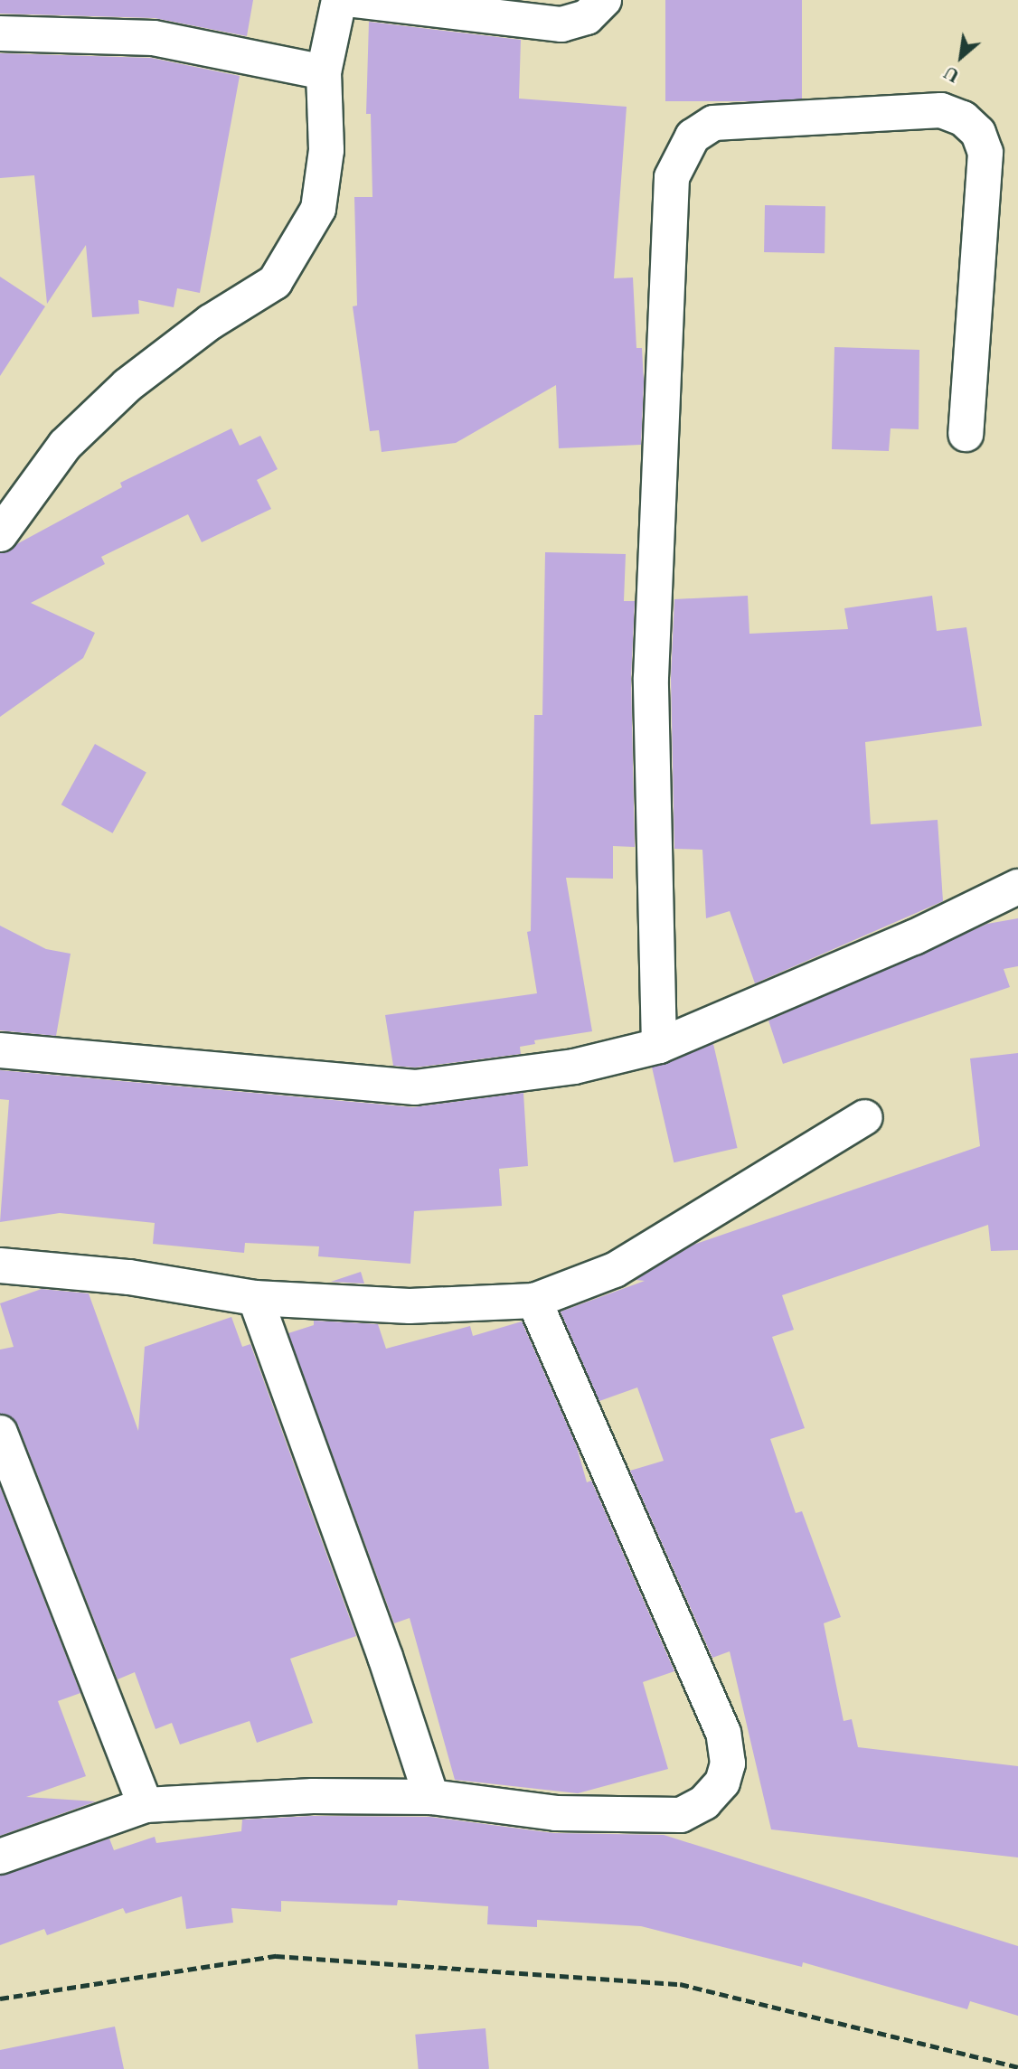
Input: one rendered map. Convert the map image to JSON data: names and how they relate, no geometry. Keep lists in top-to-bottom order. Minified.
{"north":"bottom left"}
